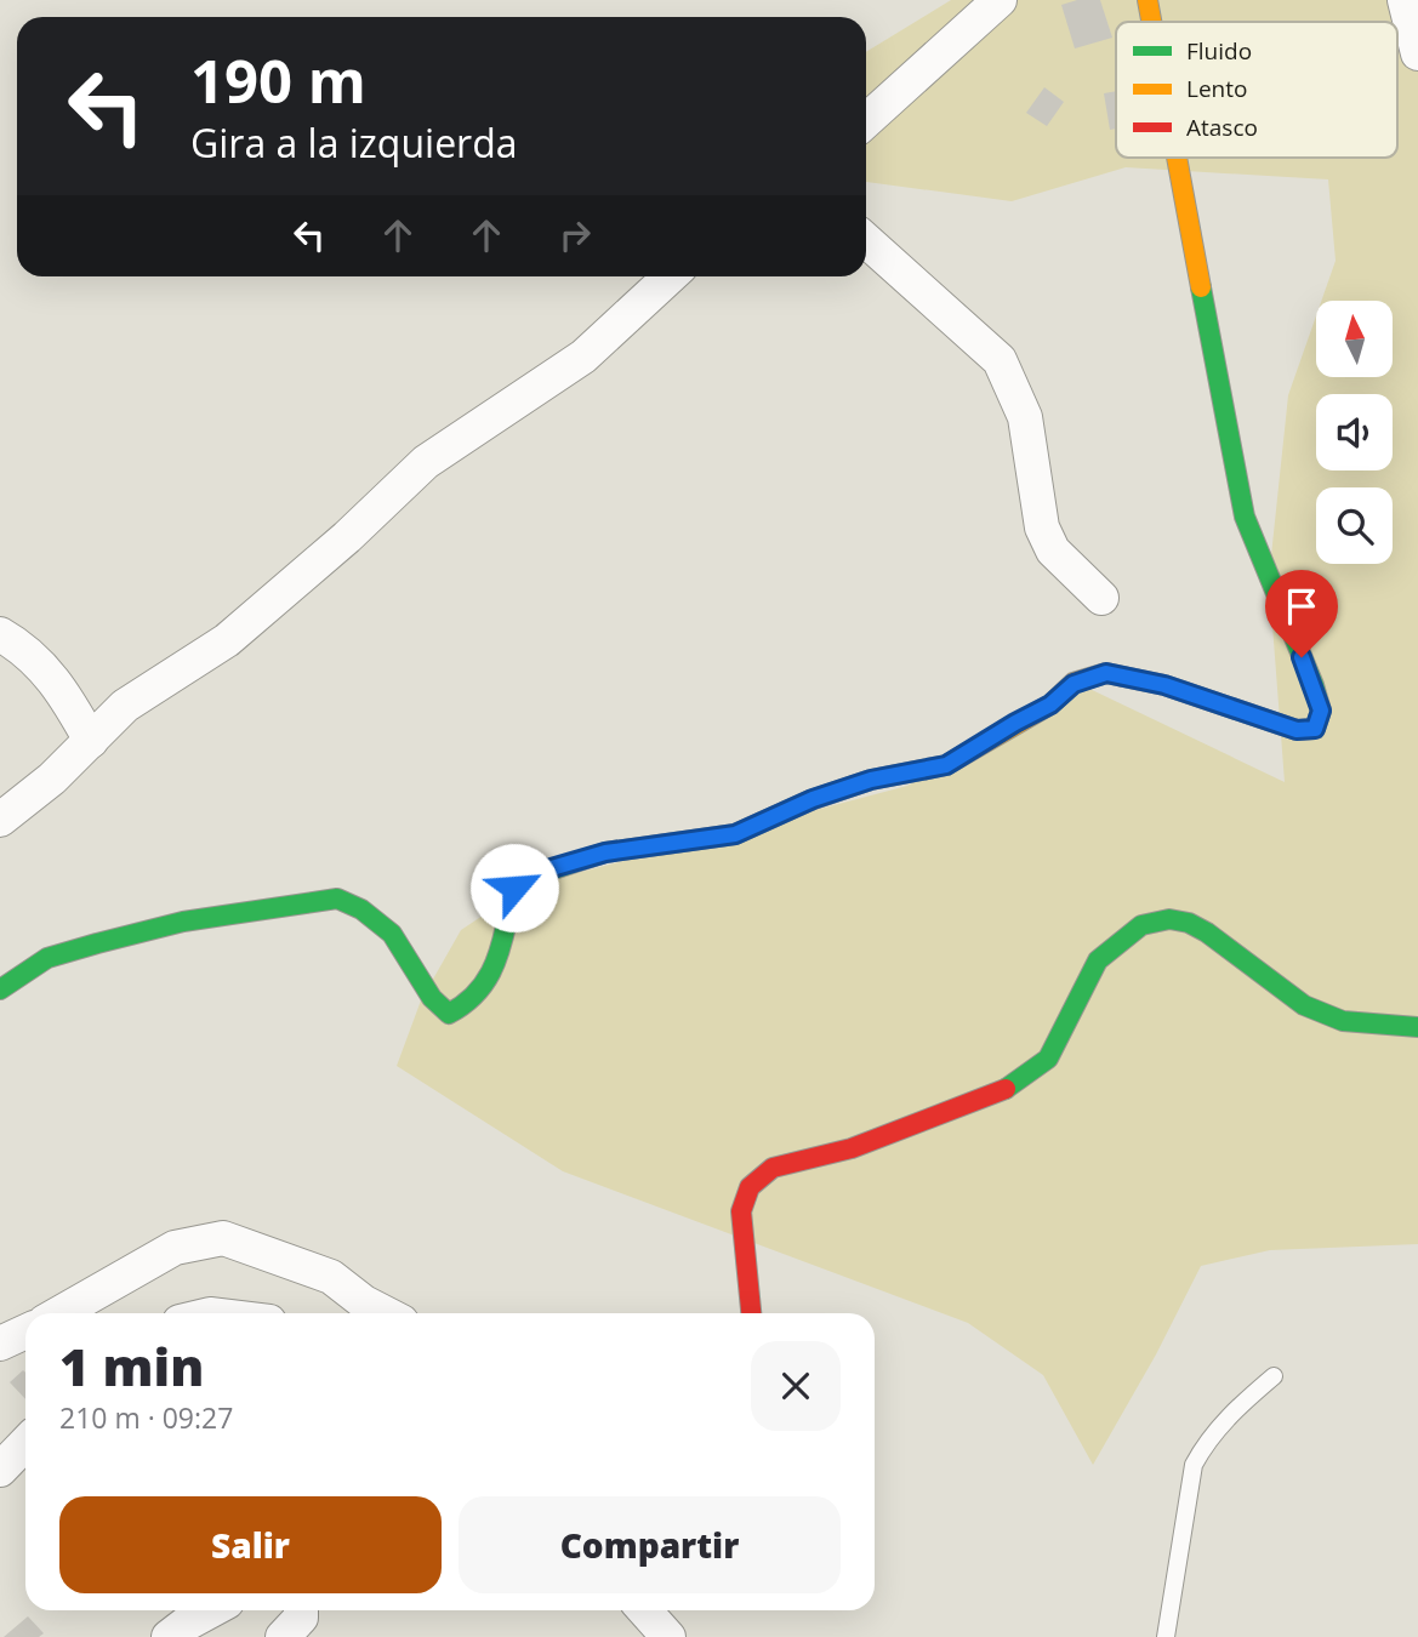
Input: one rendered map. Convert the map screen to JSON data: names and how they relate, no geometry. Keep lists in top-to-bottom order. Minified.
{"legend":["Fluido","Lento","Atasco"],"north":"top","page":{"turn":["190 m","Gira a la izquierda"],"heading":["1 min","210 m · 09:27"],"buttons":["Salir","Compartir"]}}
